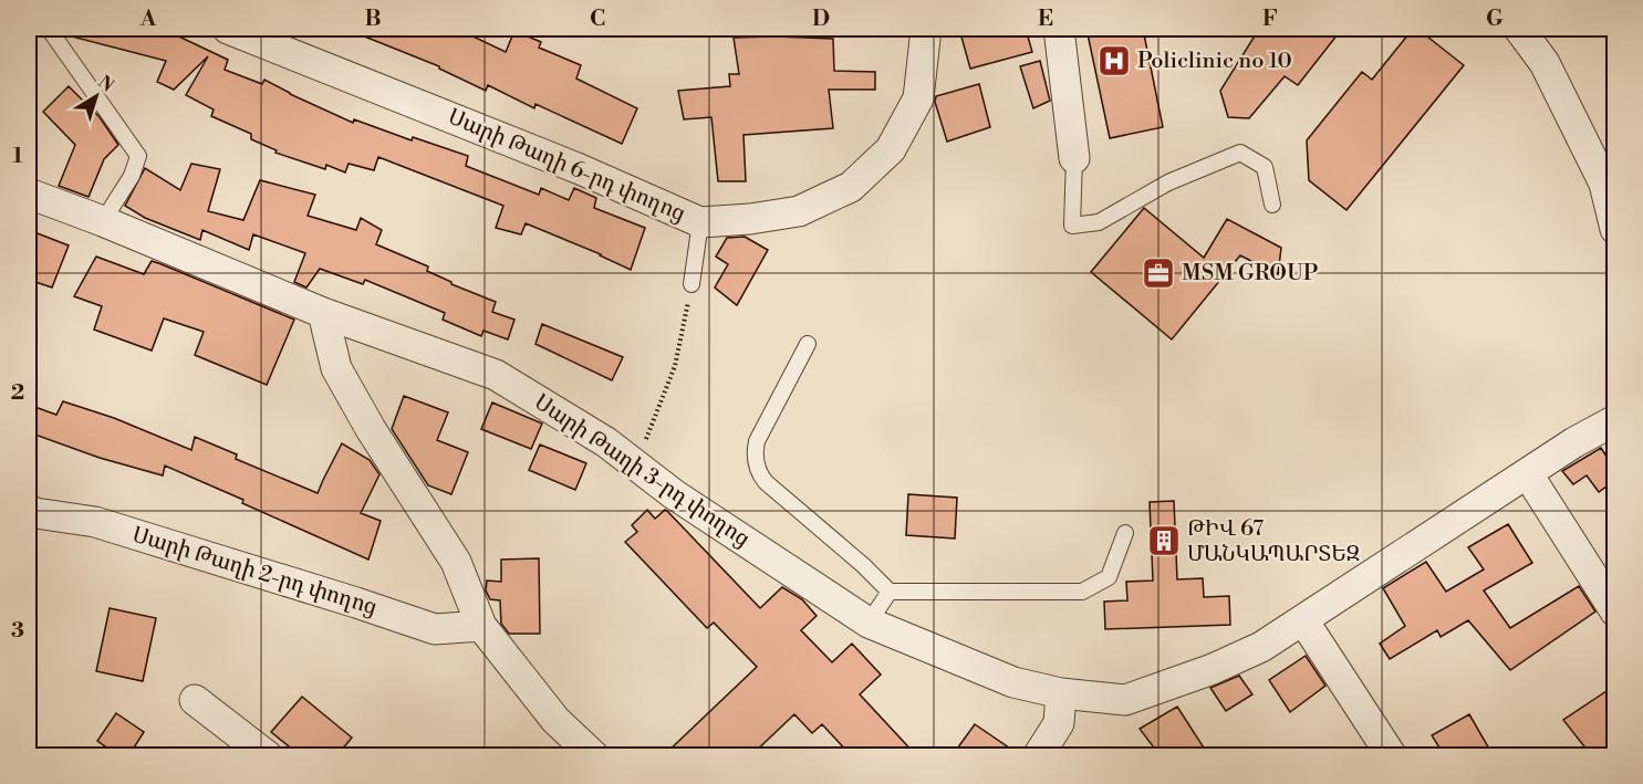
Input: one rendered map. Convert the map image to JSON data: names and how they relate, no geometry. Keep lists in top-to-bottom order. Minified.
{"streets":{"street":["Սարի Թաղի 6-րդ փողոց","Սարի Թաղի 3-րդ փողոց","Սարի Թաղի 2-րդ փողոց"]},"places":{"hospital":["Policlinic no 10"],"office":["MSM GROUP"],"building":["ԹԻՎ 67 ՄԱՆԿԱՊԱՐՏԵԶ"]},"north":"top right","grid":{"columns":["A","B","C","D","E","F","G"],"rows":["1","2","3"]}}
